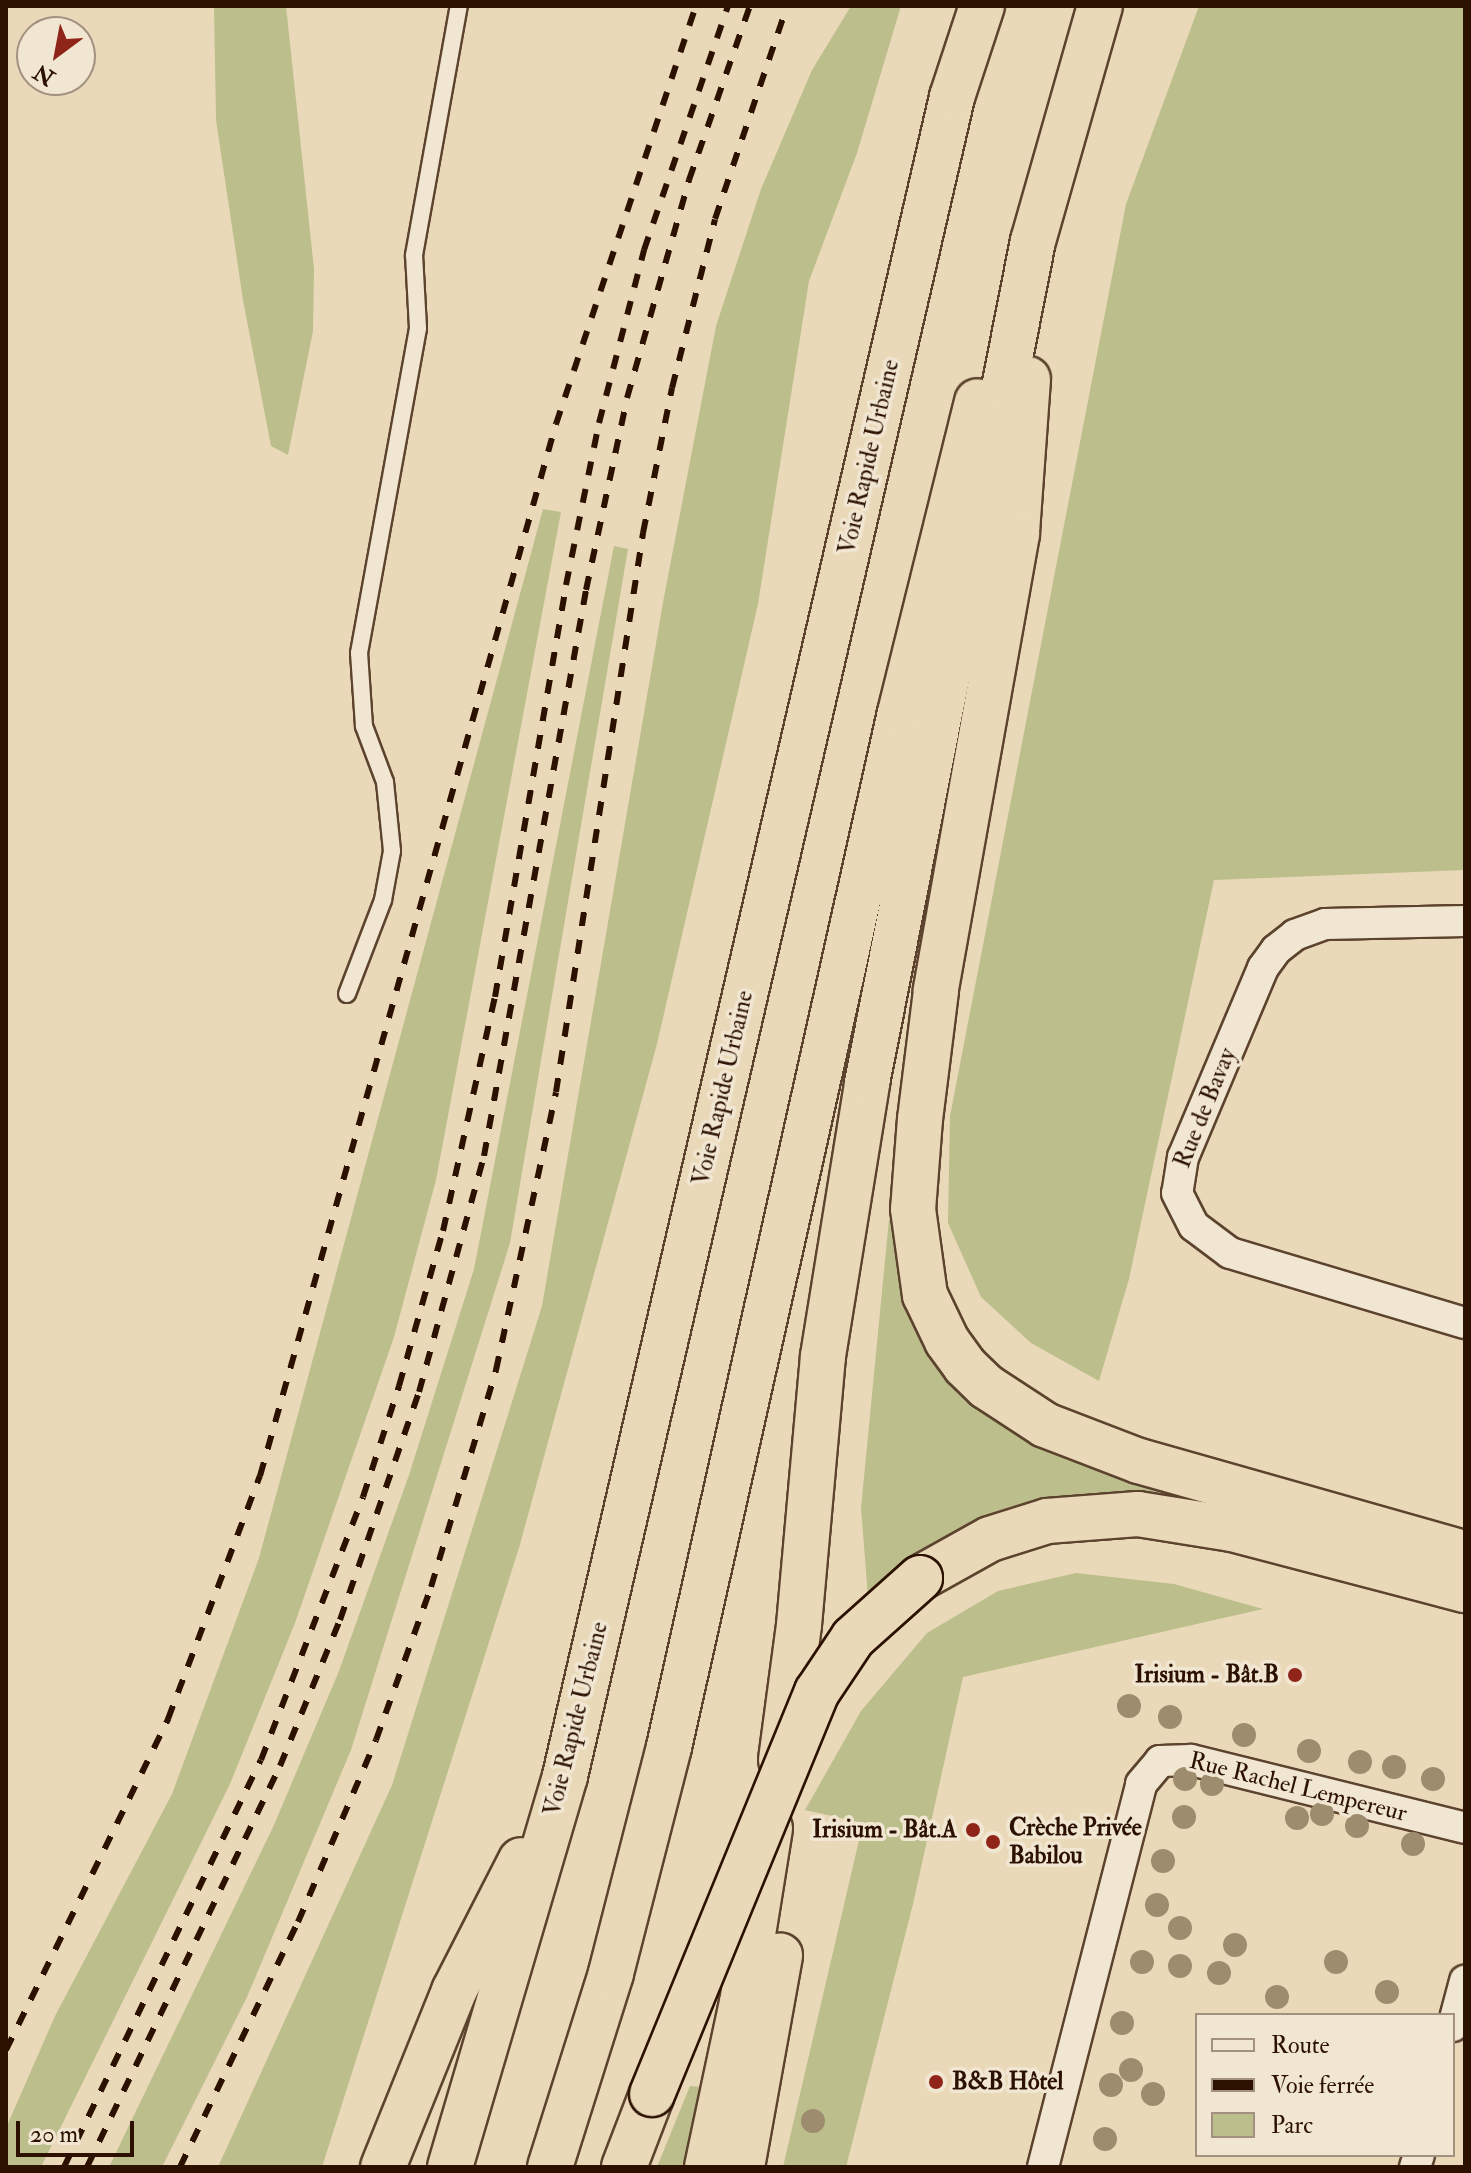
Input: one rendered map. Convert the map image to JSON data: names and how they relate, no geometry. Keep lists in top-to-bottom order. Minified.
{"streets":{"highway":["Voie Rapide Urbaine"],"street":["Rue de Bavay","Rue Rachel Lempereur"]},"places":["Irisium - Bât.B","Irisium - Bât.A","Crèche Privée Babilou","B&B Hôtel"],"legend":["Route","Voie ferrée","Parc"],"scale_bar":"20 m","north":"bottom left"}
